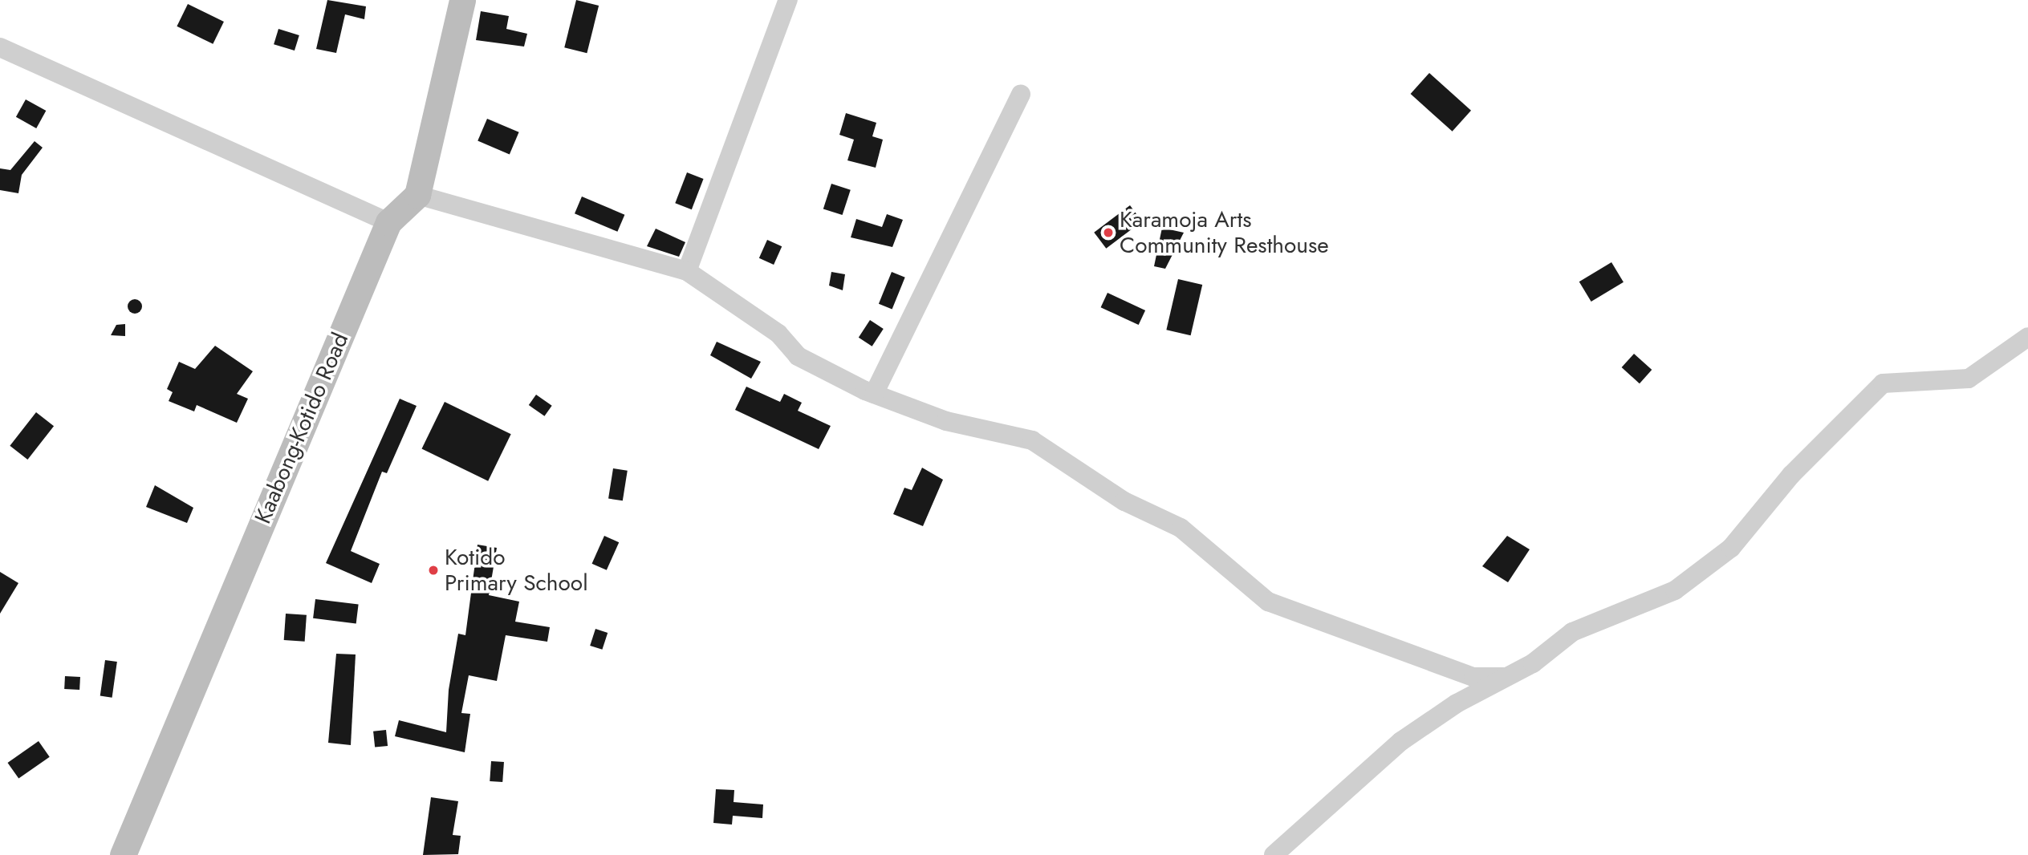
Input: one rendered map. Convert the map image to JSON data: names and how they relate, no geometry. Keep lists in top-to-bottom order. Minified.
{"streets":{"main road":["Kaabong-Kotido Road"]},"places":["Karamoja Arts Community Resthouse","Kotido Primary School"]}
